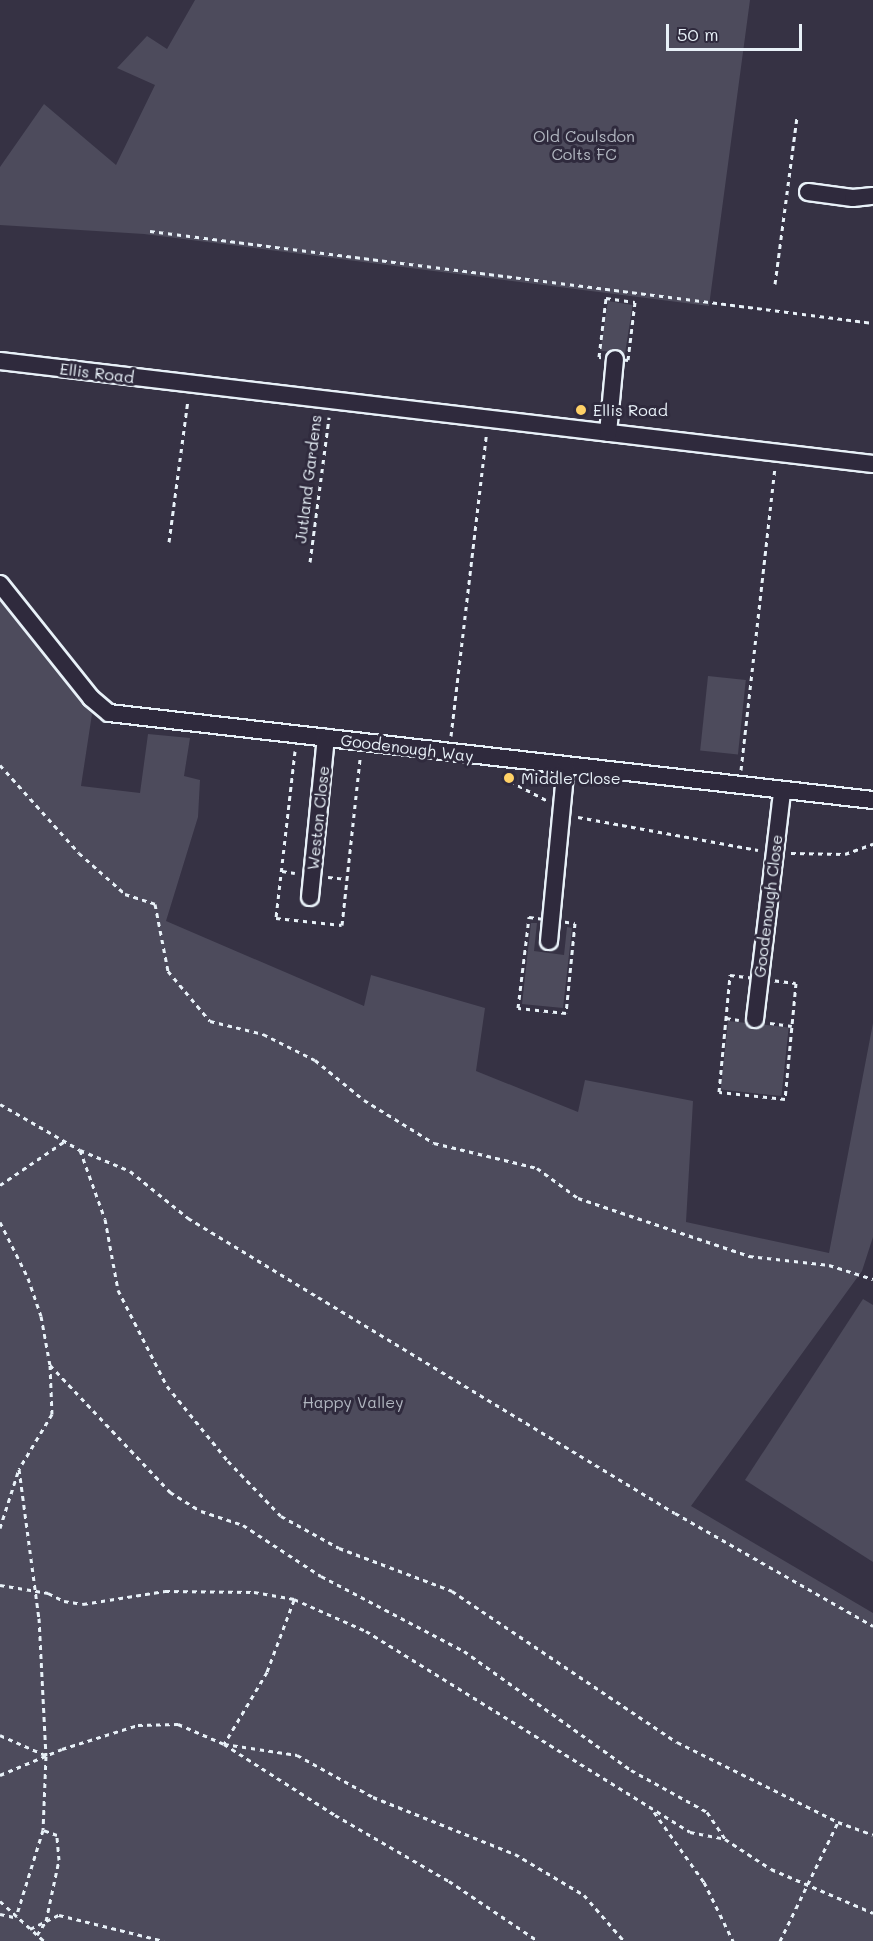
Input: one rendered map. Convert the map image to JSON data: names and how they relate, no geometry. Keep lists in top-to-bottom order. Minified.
{"streets":{"street":["Ellis Road","Goodenough Way","Weston Close","Goodenough Close"],"path":["Jutland Gardens"]},"crossings":[["Ellis Road","Jutland Gardens"],["Goodenough Way","Weston Close"],["Goodenough Way","Goodenough Close"]],"parks":["Old Coulsdon Colts FC","Happy Valley"],"places":["Ellis Road","Middle Close"],"scale_bar":"50 m"}
